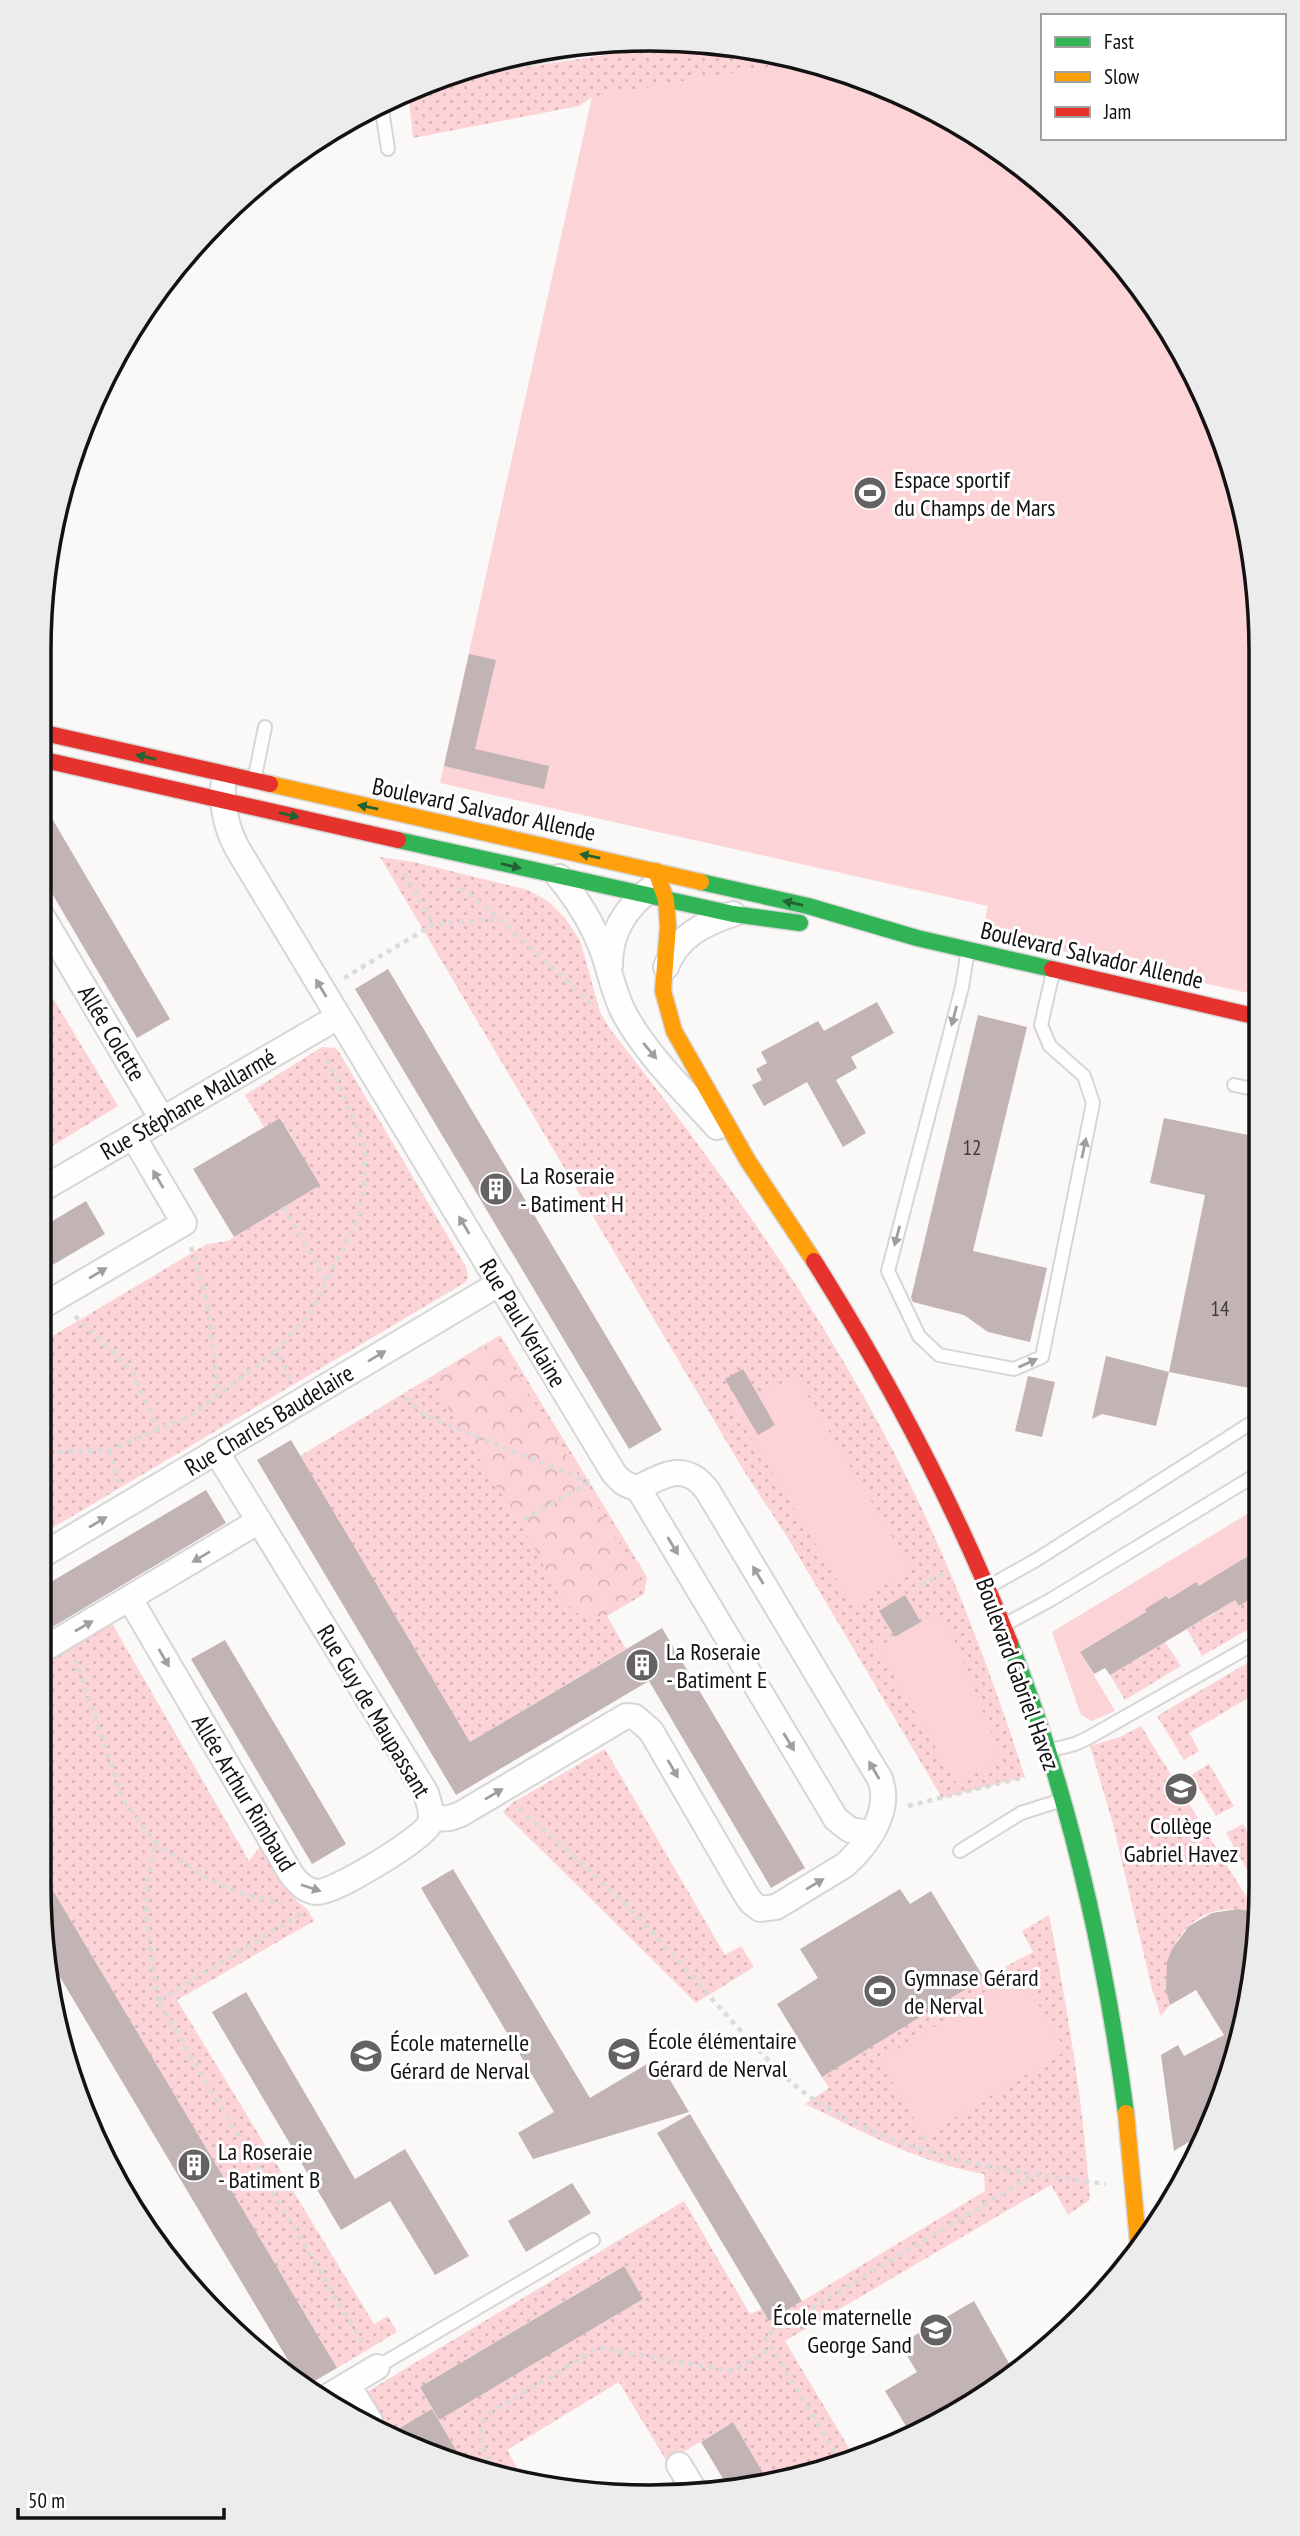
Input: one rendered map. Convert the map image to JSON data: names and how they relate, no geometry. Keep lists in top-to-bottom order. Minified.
{"streets":{"street":["Boulevard Salvador Allende","Allée Colette","Rue Stéphane Mallarmé","Rue Paul Verlaine","Rue Charles Baudelaire","Boulevard Gabriel Havez","Rue Guy de Maupassant","Allée Arthur Rimbaud"]},"crossings":[["Boulevard Salvador Allende","Rue Paul Verlaine"],["Boulevard Salvador Allende","Boulevard Gabriel Havez"],["Allée Colette","Rue Stéphane Mallarmé"],["Rue Stéphane Mallarmé","Rue Paul Verlaine"],["Rue Paul Verlaine","Rue Charles Baudelaire"],["Rue Paul Verlaine","Rue Guy de Maupassant"],["Rue Charles Baudelaire","Rue Guy de Maupassant"],["Rue Guy de Maupassant","Allée Arthur Rimbaud"]],"one_way":["Allée Arthur Rimbaud"],"places":{"sports":["Espace sportif du Champs de Mars","Gymnase Gérard de Nerval"],"building":["La Roseraie - Batiment H","La Roseraie - Batiment E","La Roseraie - Batiment B"],"school or university":["Collège Gabriel Havez","École élémentaire Gérard de Nerval","École maternelle Gérard de Nerval","École maternelle George Sand"]},"house_numbers":["12","14"],"legend":["Fast","Slow","Jam"],"scale_bar":"50 m"}
